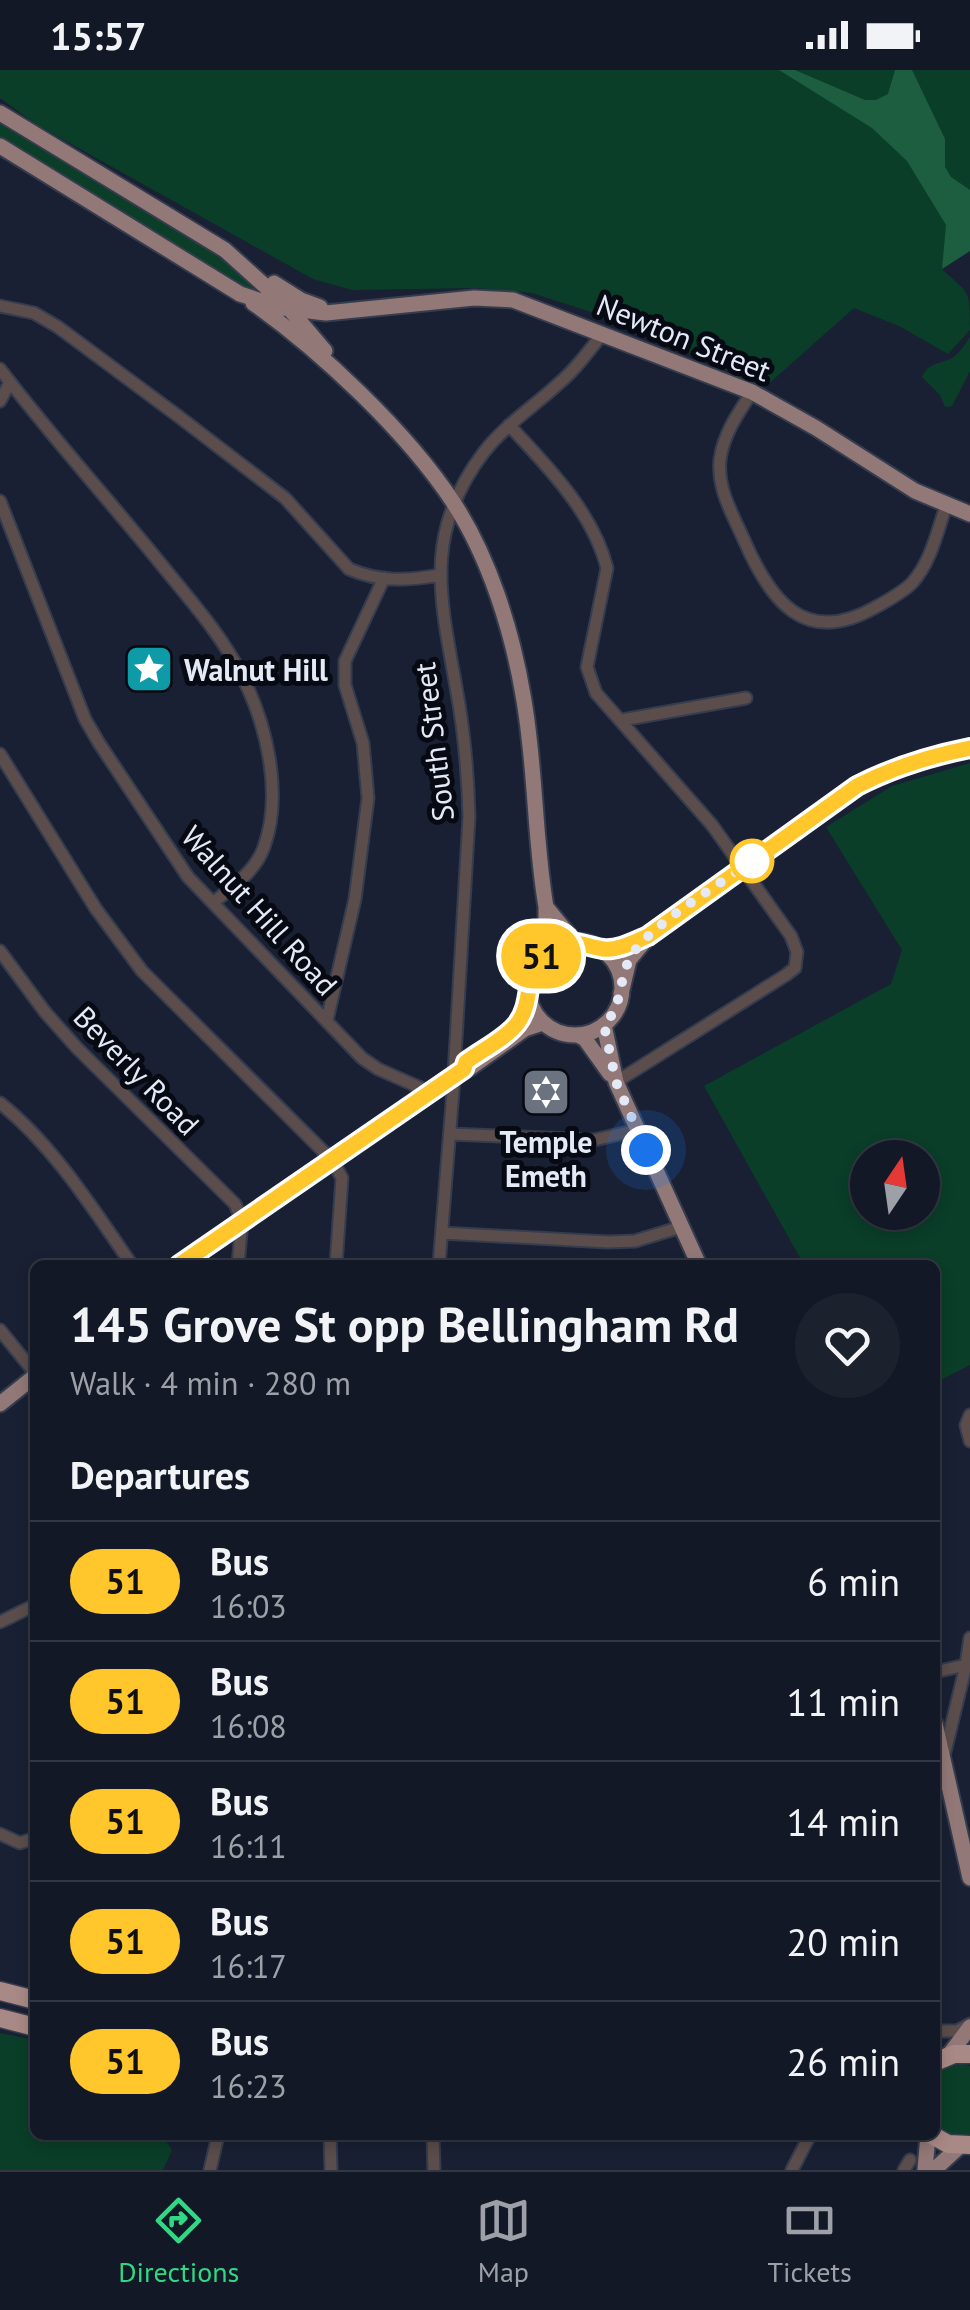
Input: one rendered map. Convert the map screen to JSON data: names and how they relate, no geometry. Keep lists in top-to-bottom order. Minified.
{"streets":{"main road":["Newton Street"],"street":["South Street","Walnut Hill Road","Beverly Road"]},"crossings":[["Newton Street","South Street"]],"places":{"place":["Walnut Hill"],"synagogue":["Temple Emeth"]},"lines":["bus line 51"],"north":"top","page":{"status":"15:57","on_map":"51","heading":[["145 Grove St opp Bellingham Rd","Walk · 4 min · 280 m"],"Departures"],"list":[{"mark":"51","name":"Bus","note":"16:03","value":"6 min"},{"mark":"51","name":"Bus","note":"16:08","value":"11 min"},{"mark":"51","name":"Bus","note":"16:11","value":"14 min"},{"mark":"51","name":"Bus","note":"16:17","value":"20 min"},{"mark":"51","name":"Bus","note":"16:23","value":"26 min"}],"tabs":["Directions","Map","Tickets"]}}
